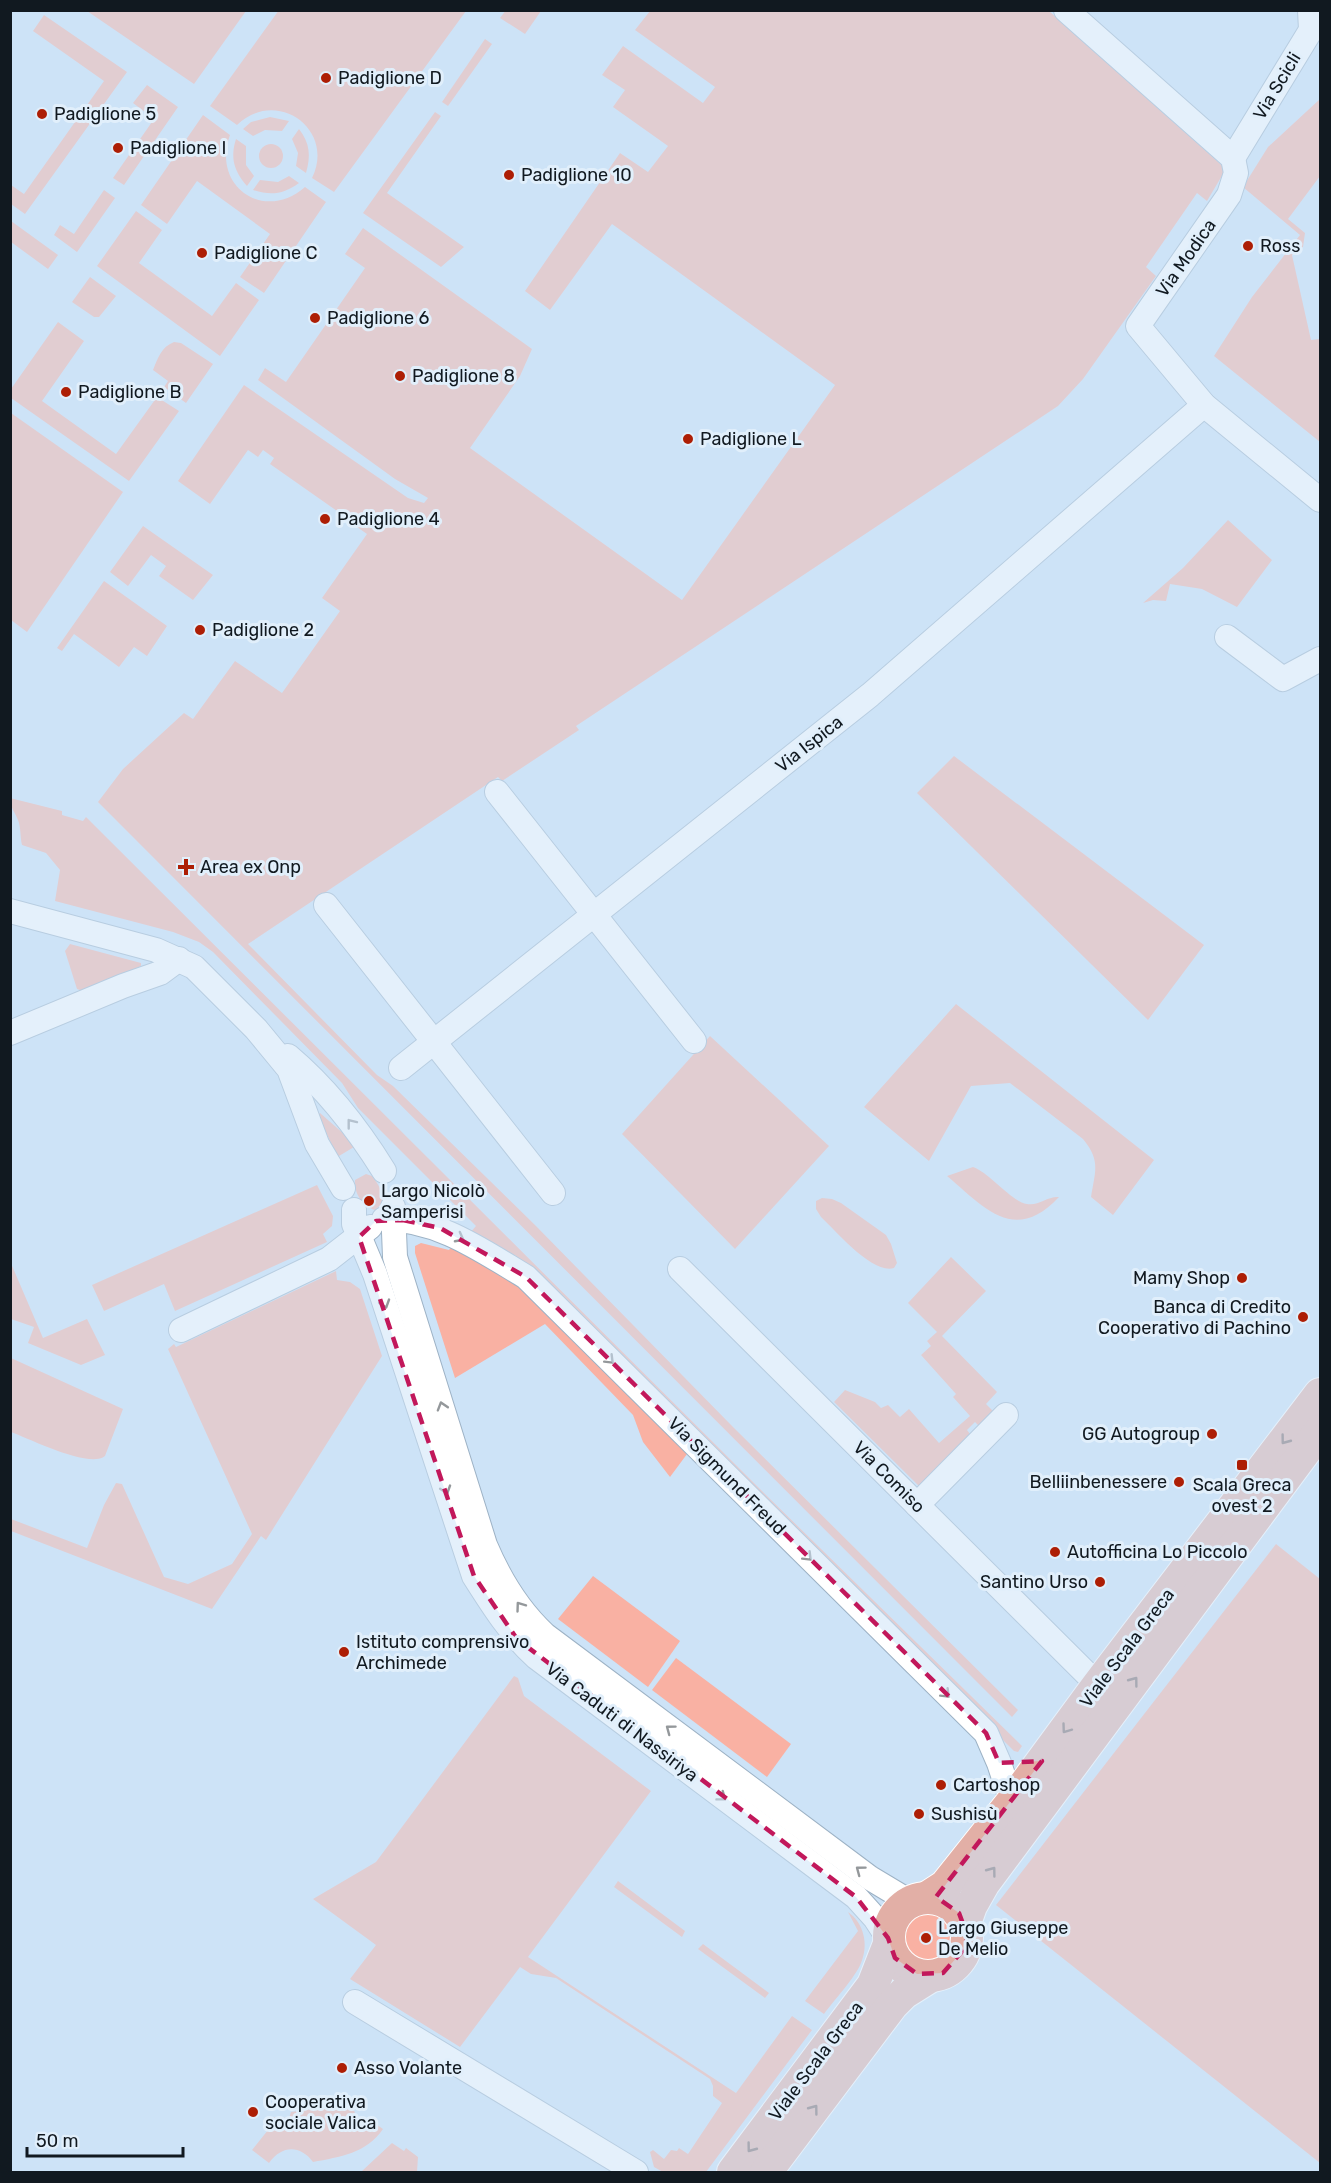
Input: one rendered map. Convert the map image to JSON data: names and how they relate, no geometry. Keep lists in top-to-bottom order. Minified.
{"streets":{"main road":["Viale Scala Greca"],"street":["Via Scicli","Via Modica","Via Ispica","Via Sigmund Freud","Via Comiso","Via Caduti di Nassiriya"]},"crossings":[["Via Scicli","Via Modica"],["Via Modica","Via Ispica"],["Via Sigmund Freud","Viale Scala Greca"],["Via Sigmund Freud","Via Caduti di Nassiriya"],["Via Comiso","Viale Scala Greca"],["Viale Scala Greca","Via Caduti di Nassiriya"]],"places":{"other":["Padiglione D","Padiglione 5","Padiglione I","Padiglione 10","Ross","Padiglione C","Padiglione 6","Padiglione 8","Padiglione B","Padiglione L","Padiglione 4","Padiglione 2","Largo Nicolò Samperisi","Mamy Shop","Banca di Credito Cooperativo di Pachino","GG Autogroup","Belliinbenessere","Autofficina Lo Piccolo","Santino Urso","Istituto comprensivo Archimede","Cartoshop","Sushisù","Largo Giuseppe De Melio","Asso Volante","Cooperativa sociale Valica"],"health":["Area ex Onp"],"transit":["Scala Greca ovest 2"]},"scale_bar":"50 m"}
